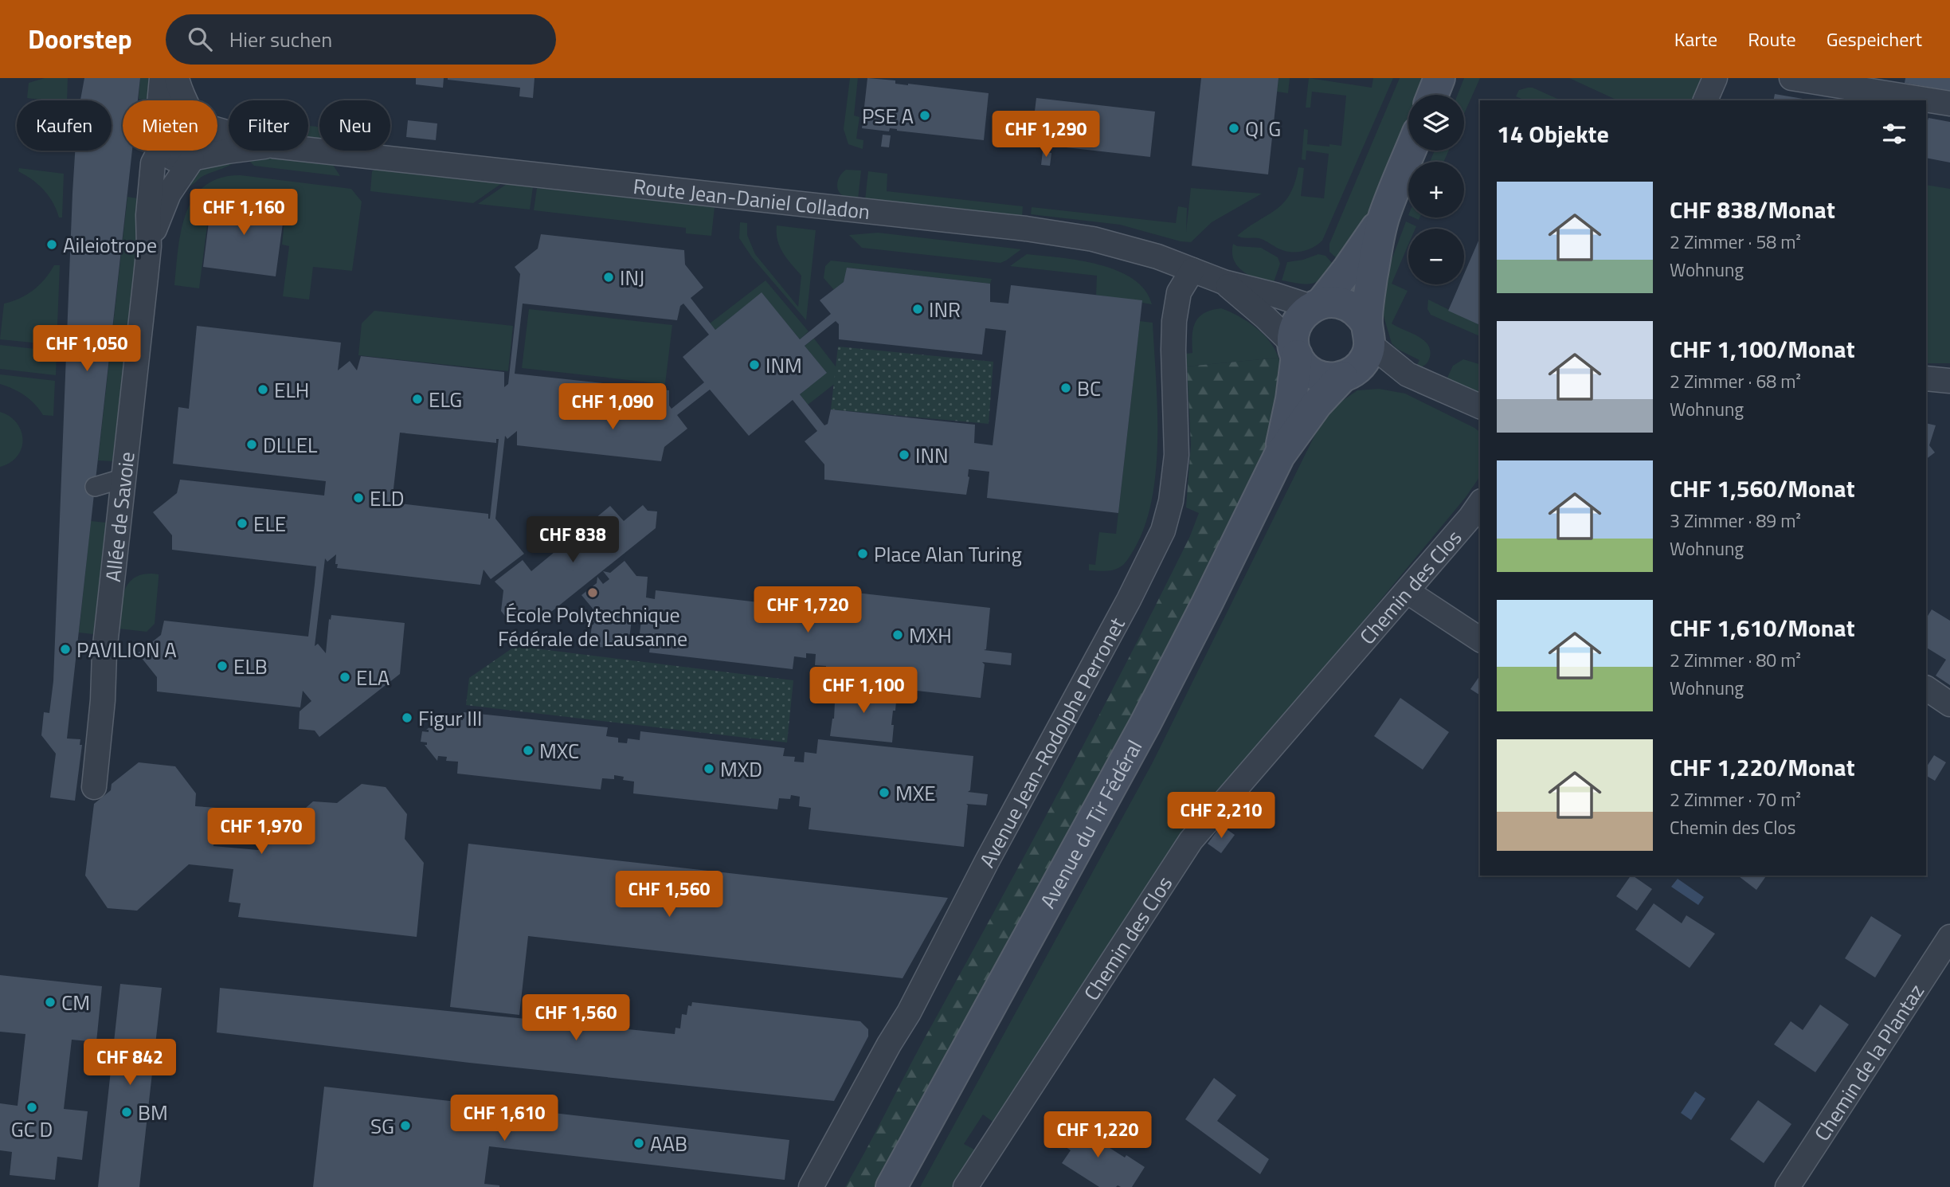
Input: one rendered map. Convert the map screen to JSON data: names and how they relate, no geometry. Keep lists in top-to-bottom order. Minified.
{"streets":{"main road":["Avenue du Tir Fédéral"],"street":["Route Jean-Daniel Colladon","Allée de Savoie","Chemin des Clos","Avenue Jean-Rodolphe Perronet","Chemin de la Plantaz"]},"crossings":[["Route Jean-Daniel Colladon","Allée de Savoie"],["Route Jean-Daniel Colladon","Avenue Jean-Rodolphe Perronet"],["Route Jean-Daniel Colladon","Avenue du Tir Fédéral"]],"places":["PSE A","QI G","Aileiotrope","INJ","INR","INM","BC","ELH","ELG","DLLEL","INN","ELD","ELE","Place Alan Turing","École Polytechnique Fédérale de Lausanne","MXH","PAVILION A","ELB","ELA","Figur III","MXC","MXD","MXE","CM","GC D","BM","SG","AAB"],"page":{"header":"Doorstep","search":"Hier suchen","nav":["Karte","Route","Gespeichert"],"map_buttons":["+","−"],"chip":["Kaufen","Mieten","Filter","Neu"],"heading":"14 Objekte","price":["CHF 1,290","CHF 1,160","CHF 1,050","CHF 1,090","CHF 838","CHF 1,720","CHF 1,100","CHF 2,210","CHF 1,970","CHF 1,560","CHF 1,560","CHF 842","CHF 1,610","CHF 1,220"],"list":[{"name":"CHF 838/Monat","note":"2 Zimmer · 58 m² · Wohnung"},{"name":"CHF 1,100/Monat","note":"2 Zimmer · 68 m² · Wohnung"},{"name":"CHF 1,560/Monat","note":"3 Zimmer · 89 m² · Wohnung"},{"name":"CHF 1,610/Monat","note":"2 Zimmer · 80 m² · Wohnung"},{"name":"CHF 1,220/Monat","note":"2 Zimmer · 70 m² · Chemin des Clos"}]}}
